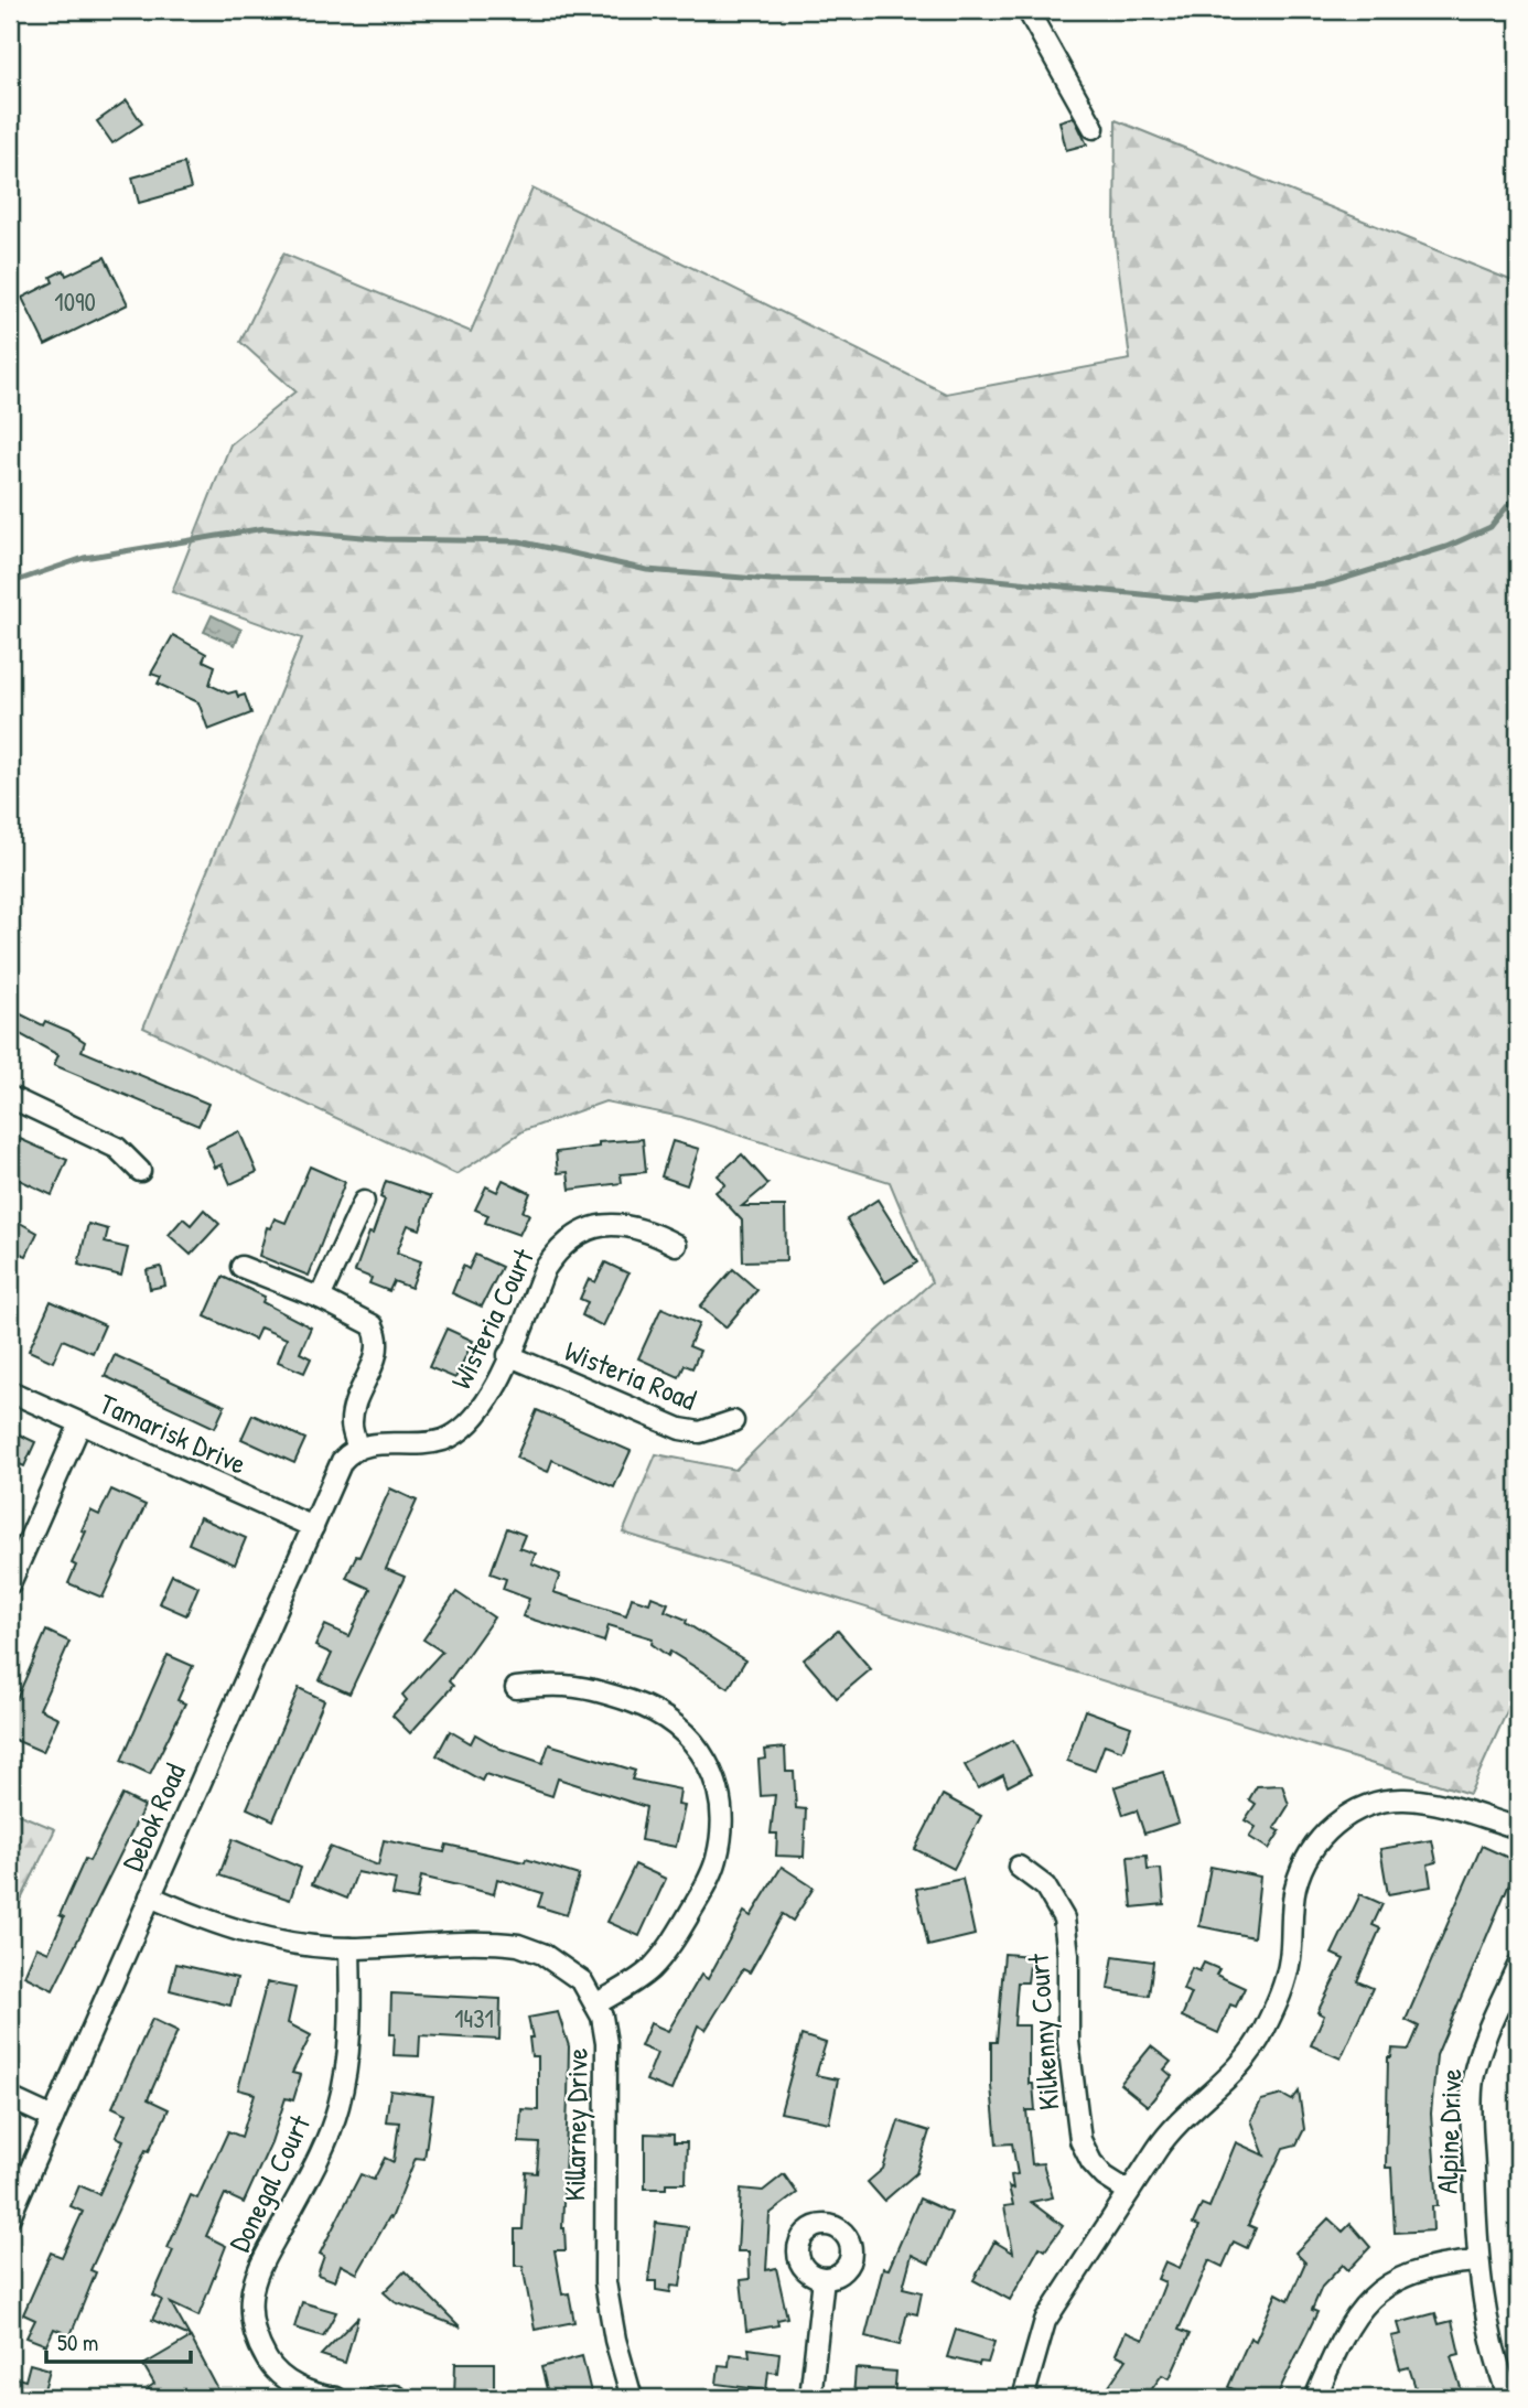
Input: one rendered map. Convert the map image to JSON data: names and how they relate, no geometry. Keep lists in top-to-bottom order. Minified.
{"streets":{"street":["Wisteria Court","Wisteria Road","Tamarisk Drive","Debok Road","Kilkenny Court","Killarney Drive","Alpine Drive","Donegal Court"]},"crossings":[["Wisteria Court","Wisteria Road"],["Wisteria Court","Debok Road"],["Tamarisk Drive","Debok Road"],["Debok Road","Killarney Drive"],["Killarney Drive","Donegal Court"]],"house_numbers":["1090","1431"],"scale_bar":"50 m"}
